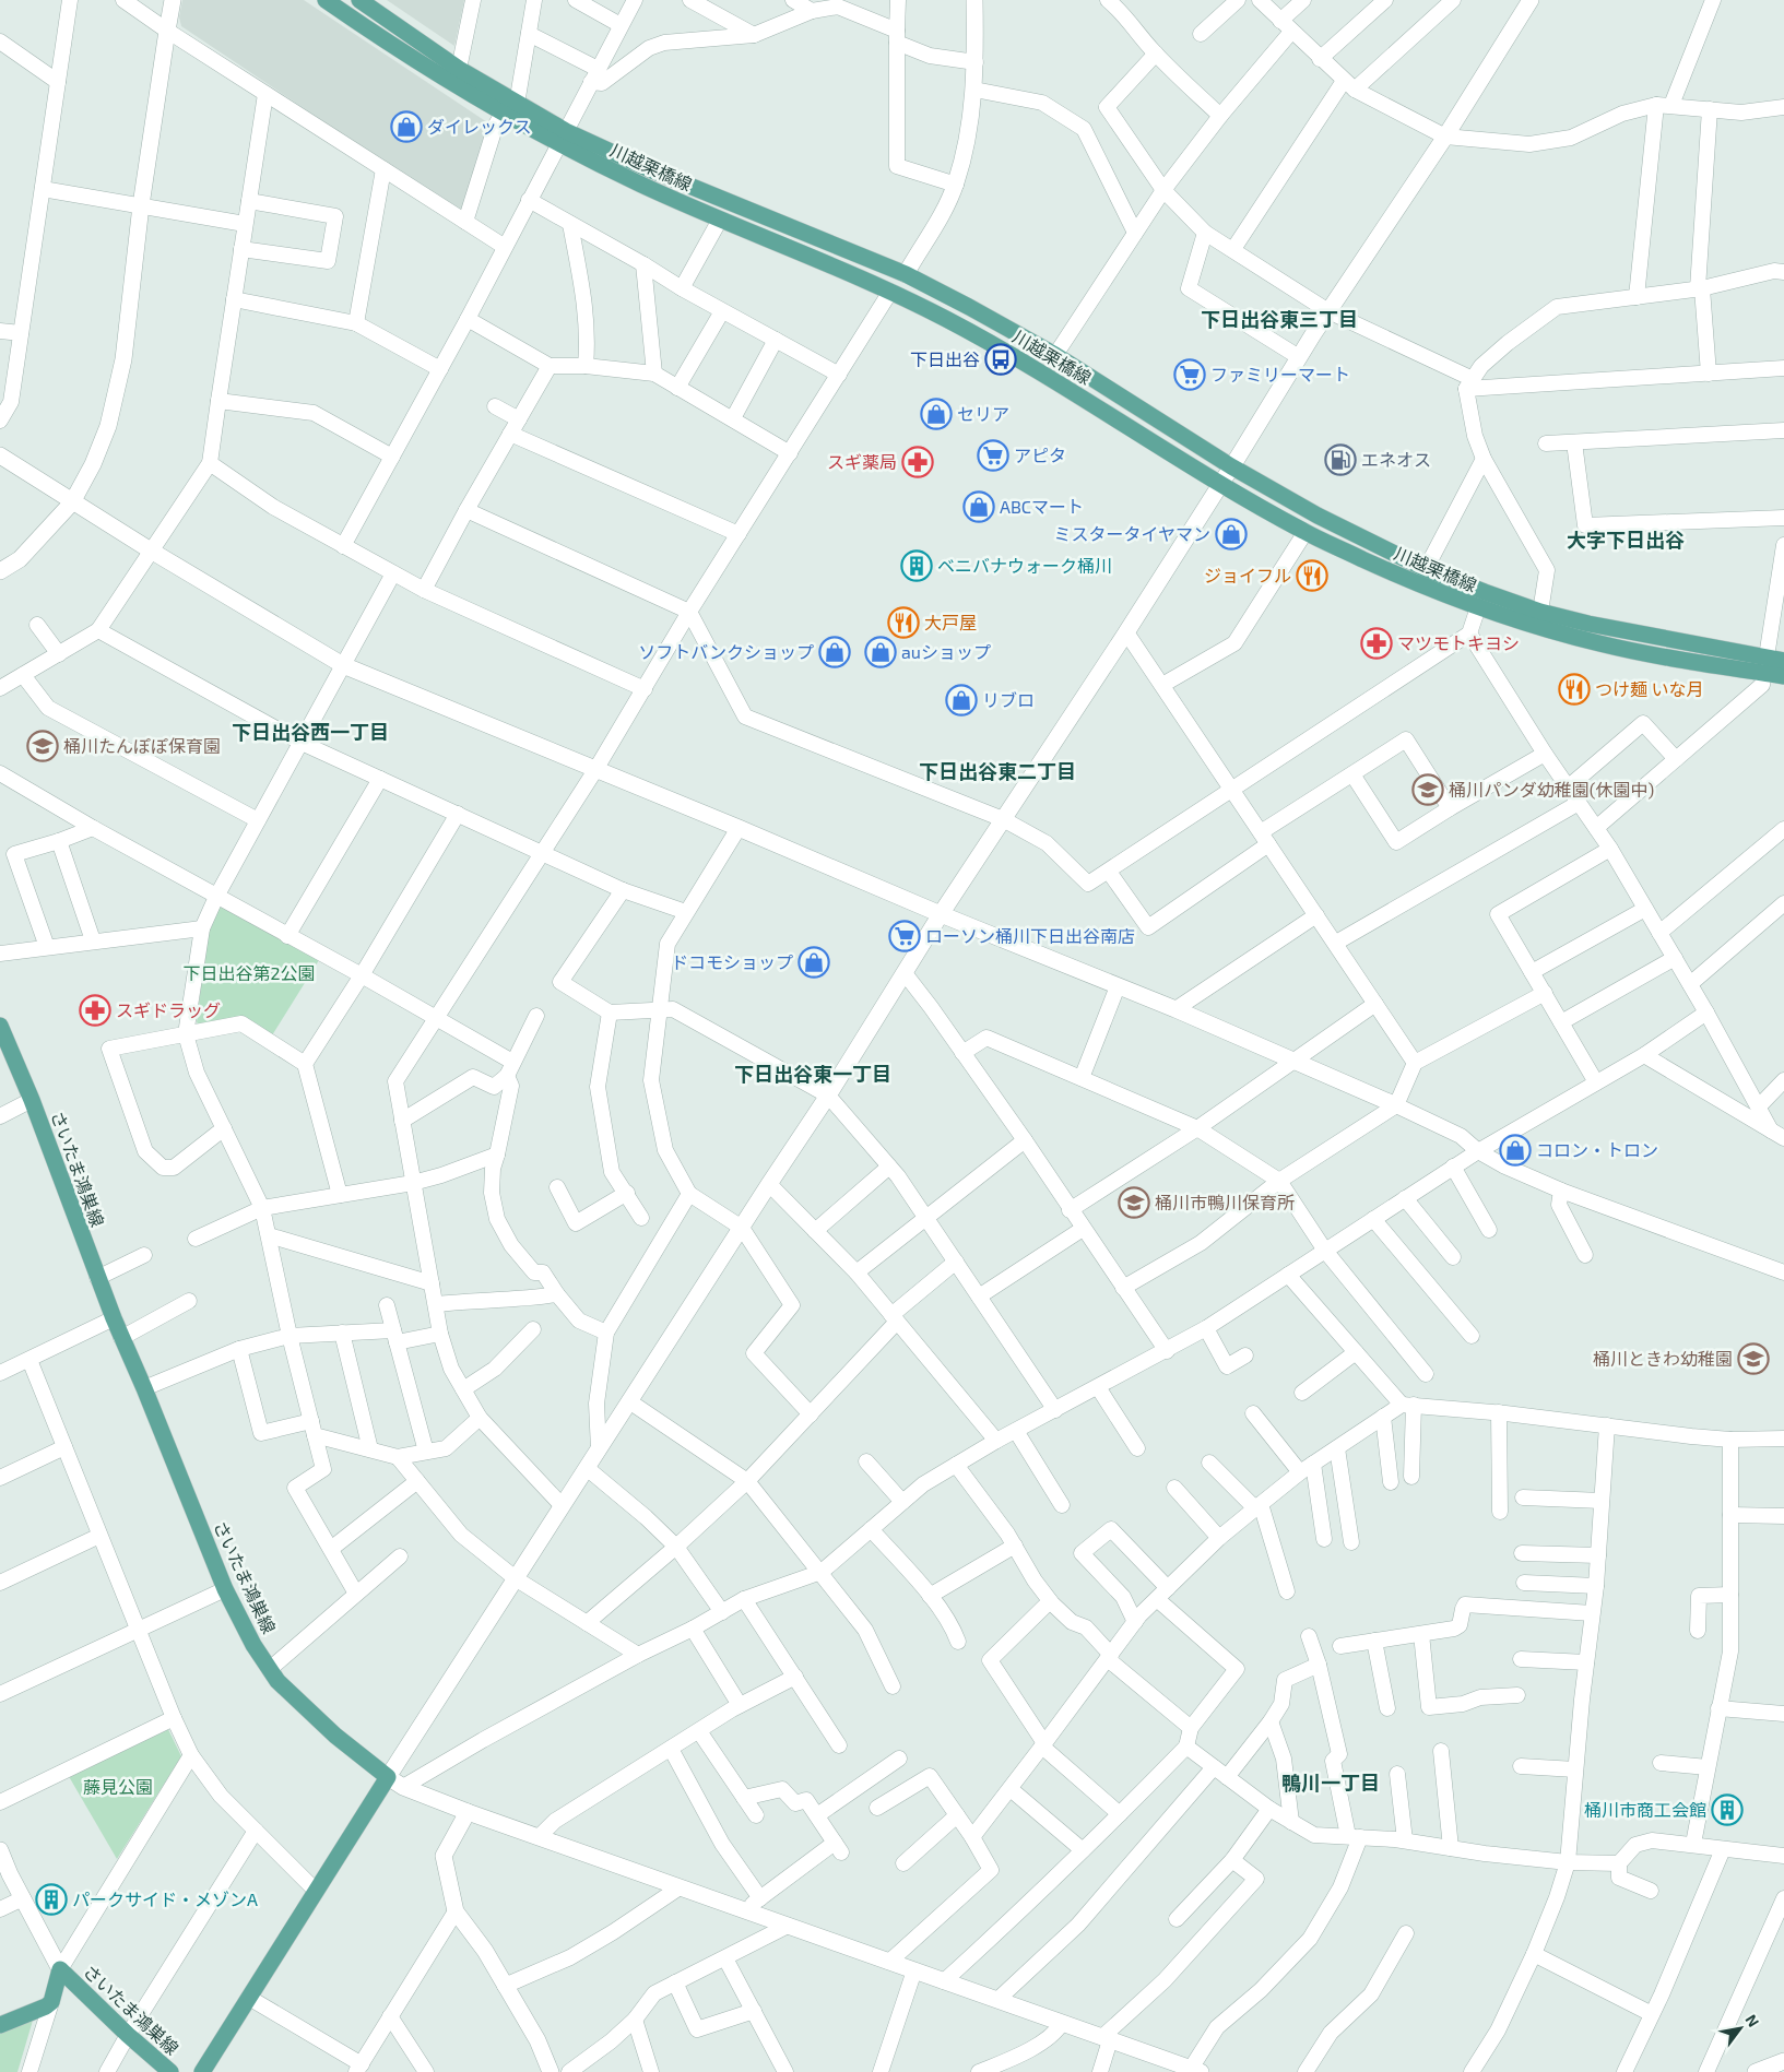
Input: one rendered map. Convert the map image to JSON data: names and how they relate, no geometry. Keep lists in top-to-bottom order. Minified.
{"streets":{"main road":["川越栗橋線","さいたま鴻巣線"]},"districts":["下日出谷東三丁目","大字下日出谷","下日出谷西一丁目","下日出谷東二丁目","下日出谷東一丁目","鴨川一丁目"],"parks":["下日出谷第2公園","藤見公園"],"places":{"shop":["ダイレックス","セリア","ABCマート","ミスタータイヤマン","ソフトバンクショップ","auショップ","リブロ","ドコモショップ","コロン・トロン"],"bus stop":["下日出谷"],"supermarket":["ファミリーマート","アピタ","ローソン桶川下日出谷南店"],"fuel station":["エネオス"],"pharmacy":["スギ薬局","マツモトキヨシ","スギドラッグ"],"building":["ベニバナウォーク桶川","桶川市商工会館","パークサイド・メゾンA"],"restaurant":["ジョイフル","大戸屋","つけ麺 いな月"],"school or university":["桶川たんぽぽ保育園","桶川パンダ幼稚園(休園中)","桶川市鴨川保育所","桶川ときわ幼稚園"]},"north":"top right"}
